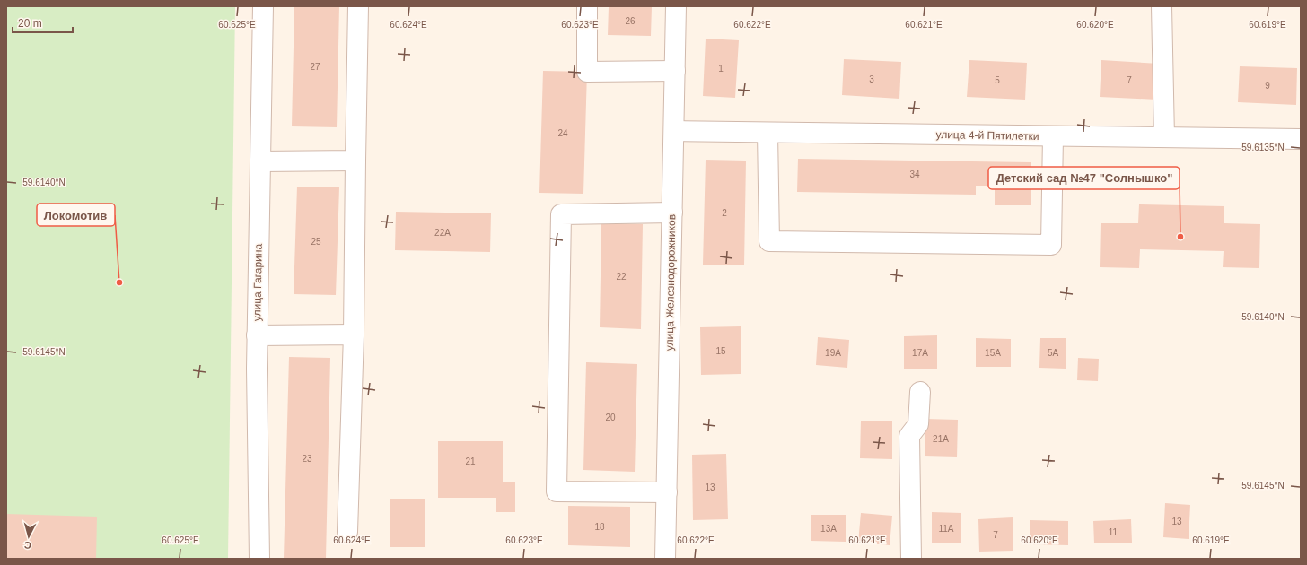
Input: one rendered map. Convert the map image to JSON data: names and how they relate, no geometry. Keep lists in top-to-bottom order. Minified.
{"streets":{"street":["улица 4-й Пятилетки","улица Гагарина","улица Железнодорожников"]},"crossings":[["улица 4-й Пятилетки","улица Железнодорожников"]],"places":["Детский сад №47 \"Солнышко\"","Локомотив"],"house_numbers":["26","27","1","3","5","7","9","24","34","2","22А","25","22","15","19А","17А","15А","5А","20","21А","23","21","13","13","18","13А","11А","11","7"],"scale_bar":"20 m","north":"bottom","coordinates":["60.625°E","60.624°E","60.623°E","60.622°E","60.621°E","60.620°E","60.619°E","59.6135°N","59.6140°N","59.6145°N"]}
